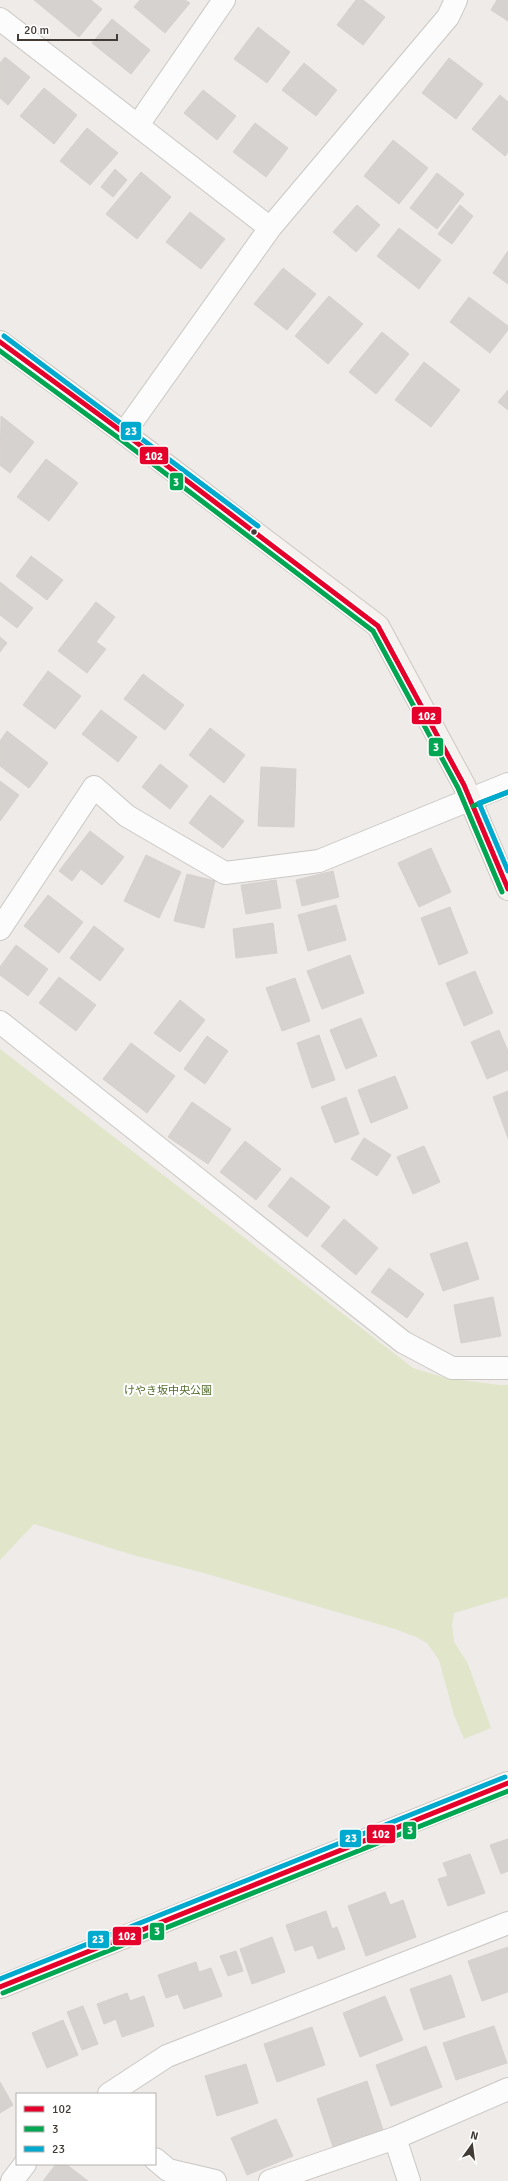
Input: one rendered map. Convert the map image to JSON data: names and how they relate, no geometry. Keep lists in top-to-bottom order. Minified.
{"parks":["けやき坂中央公園"],"lines":["transit line 23","transit line 102","transit line 3"],"legend":["102","3","23"],"scale_bar":"20 m","north":"top"}
